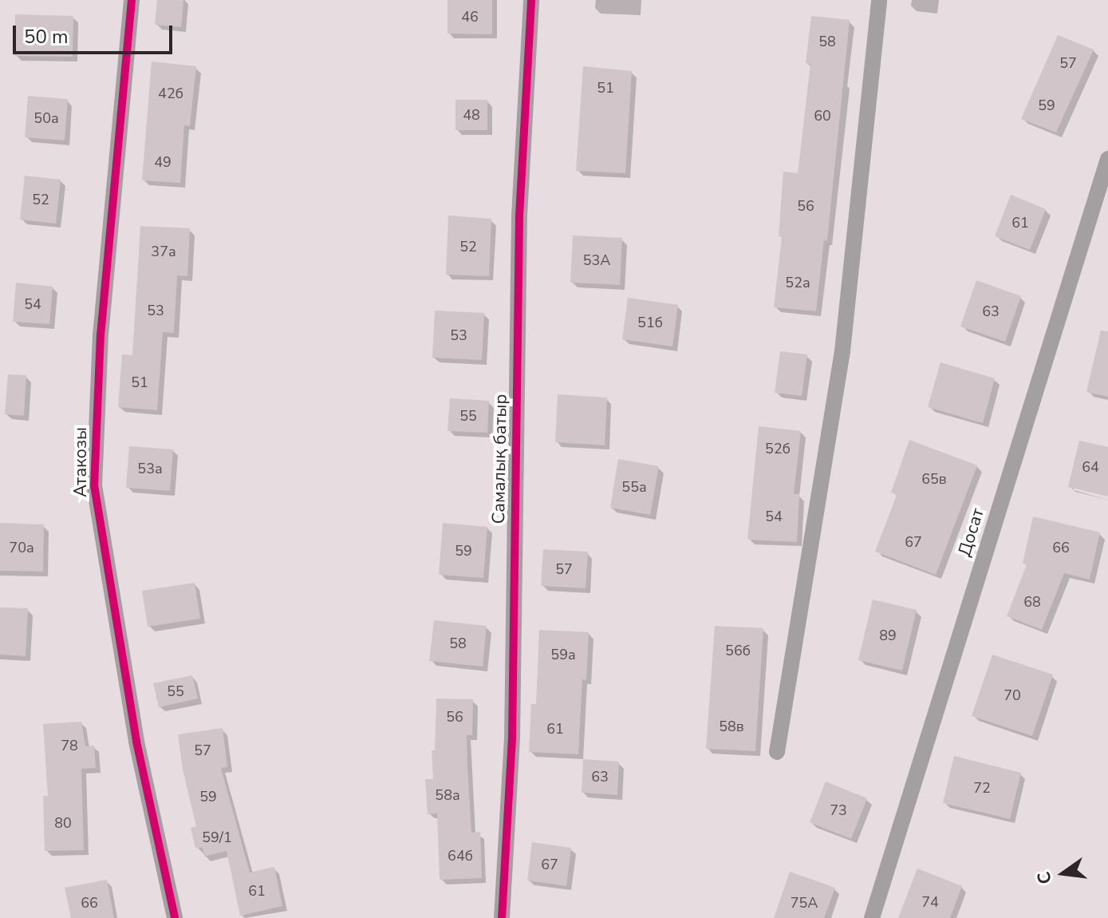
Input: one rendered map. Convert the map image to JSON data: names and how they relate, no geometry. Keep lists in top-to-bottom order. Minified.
{"streets":{"street":["Самалық батыр","Атакозы","Досат"]},"house_numbers":["46","58","57","51","42б","59","48","60","50а","49","52","56","61","52","37а","53А","52а","54","53","63","51б","53","51","55","52б","64","53а","65в","55а","54","67","70а","66","59","57","68","89","58","56б","59а","55","70","56","58в","61","78","57","63","72","58а","59","73","80","59/1","64б","67","61","74","66","75А"],"scale_bar":"50 m","north":"left"}
